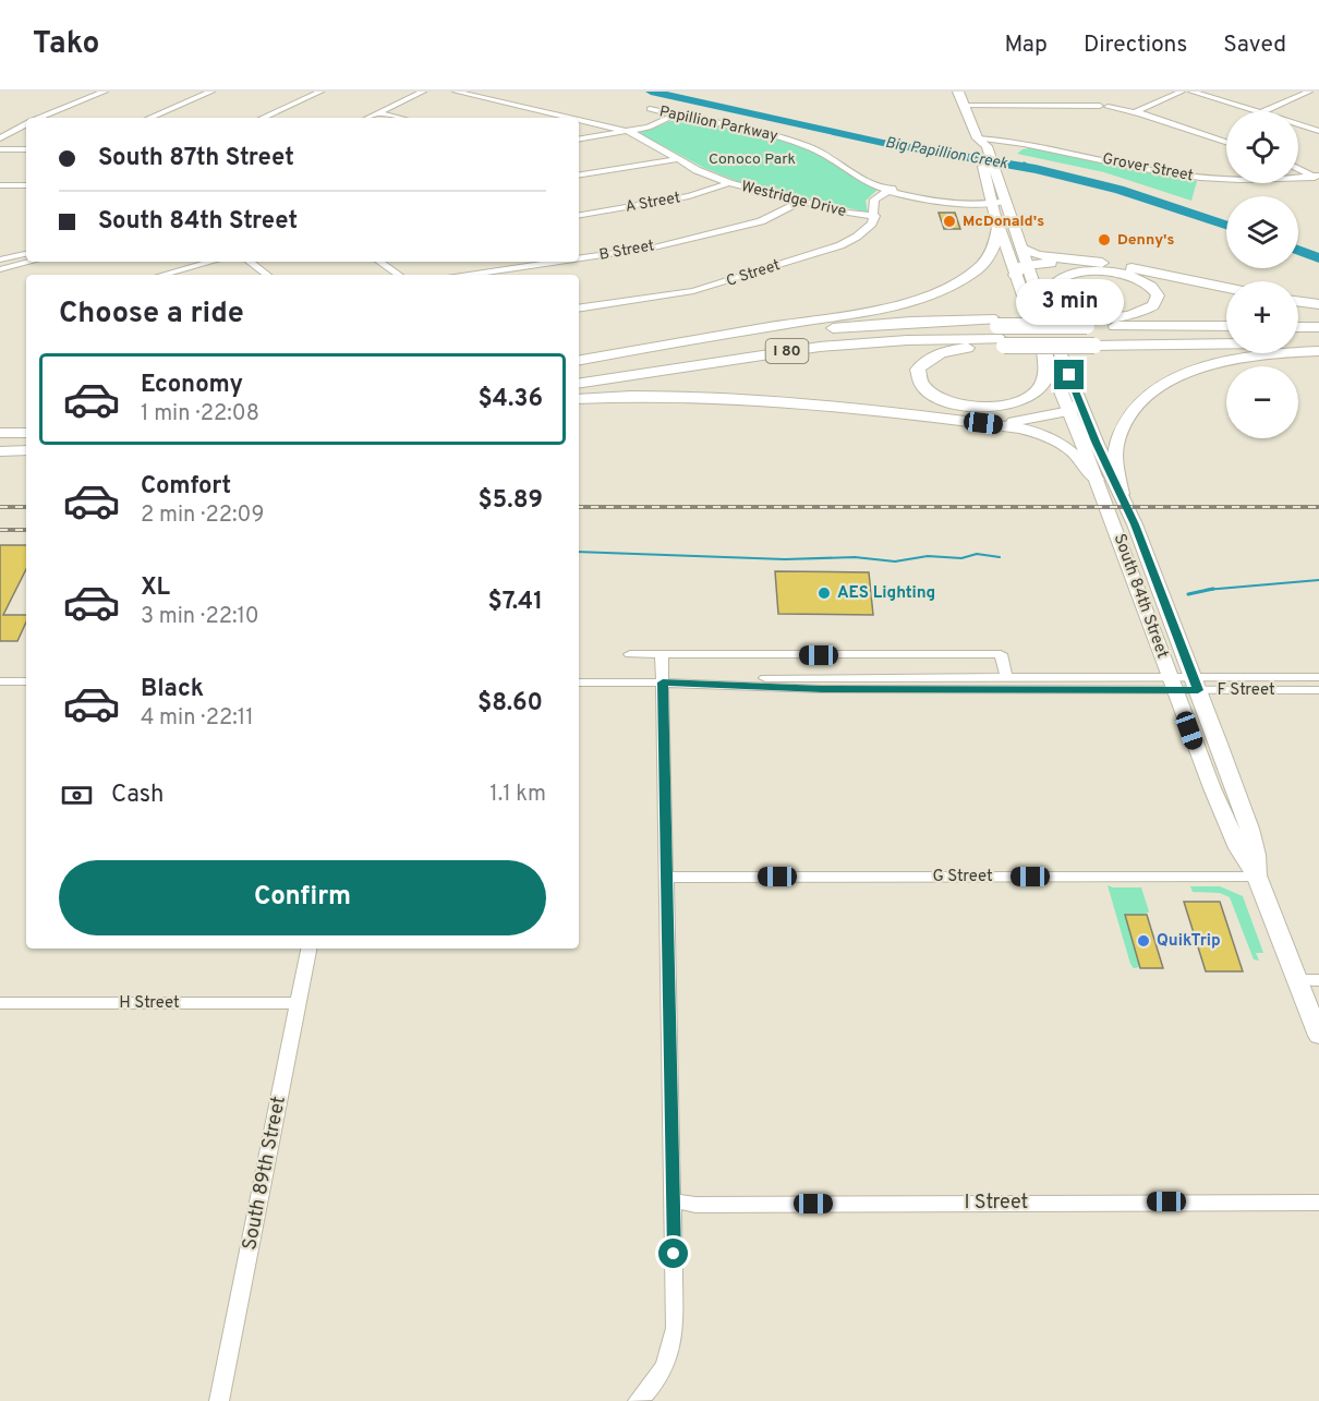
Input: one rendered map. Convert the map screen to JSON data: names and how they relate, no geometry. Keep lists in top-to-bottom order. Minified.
{"streets":{"highway":["I 80"],"main road":["South 84th Street"],"street":["Papillion Parkway","Grover Street","Westridge Drive","A Street","B Street","C Street","F Street","G Street","H Street","South 89th Street","I Street"]},"crossings":[["Papillion Parkway","C Street"],["Westridge Drive","A Street"],["Westridge Drive","B Street"],["Westridge Drive","C Street"],["South 84th Street","F Street"],["South 84th Street","G Street"],["H Street","South 89th Street"]],"water":["Big Papillion Creek"],"parks":["Conoco Park"],"places":["McDonald's","Denny's","AES Lighting","QuikTrip"],"page":{"header":"Tako","nav":["Map","Directions","Saved"],"map_buttons":["+","−"],"banner":["South 87th Street","South 84th Street"],"heading":"Choose a ride","bubble":"3 min","list":[{"name":"Economy","note":"1 min · 22:08","value":"$4.36"},{"name":"Comfort","note":"2 min · 22:09","value":"$5.89"},{"name":"XL","note":"3 min · 22:10","value":"$7.41"},{"name":"Black","note":"4 min · 22:11","value":"$8.60"}],"pay":["Cash","1.1 km"],"buttons":"Confirm"}}
